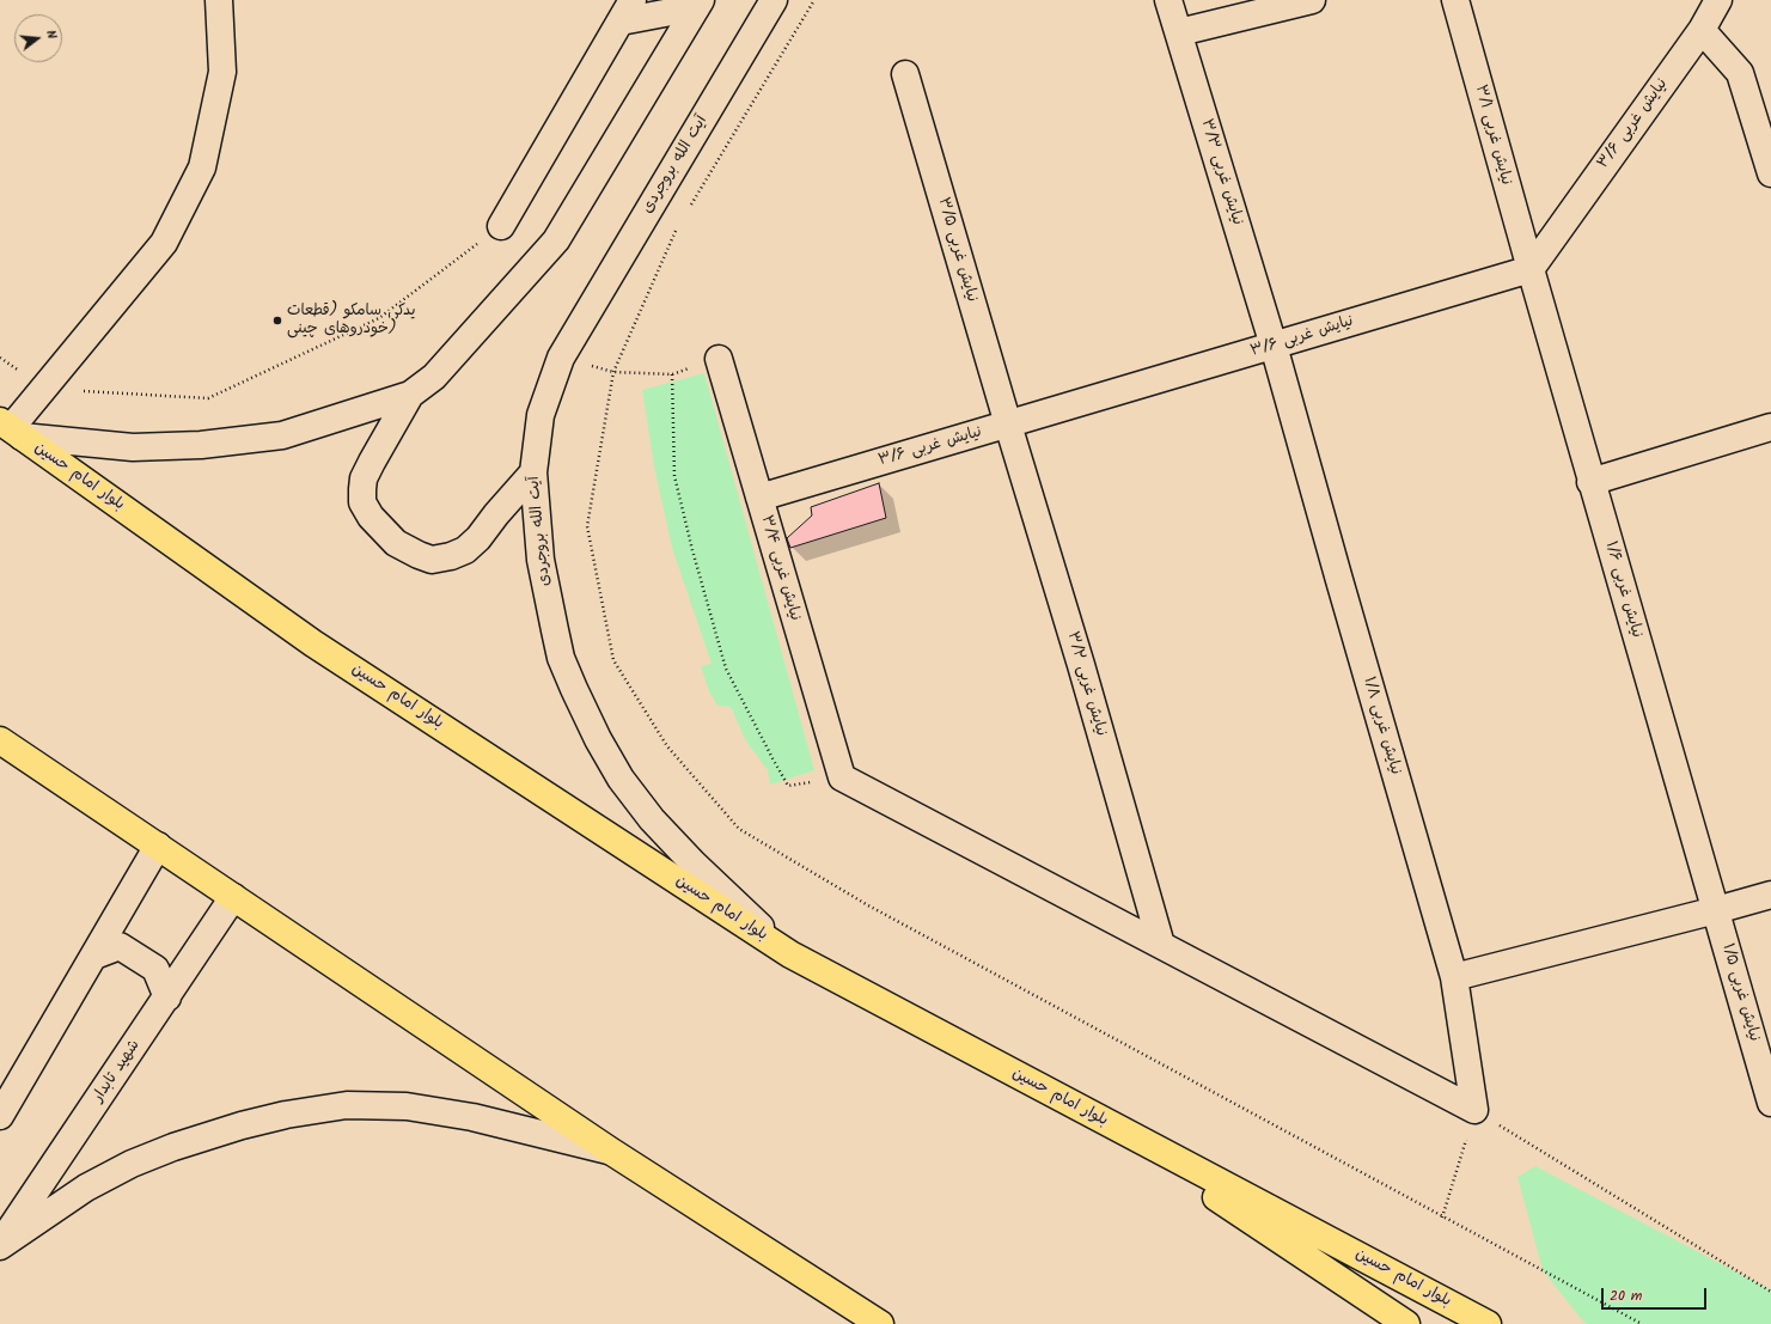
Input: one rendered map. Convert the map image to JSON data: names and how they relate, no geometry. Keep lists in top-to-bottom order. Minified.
{"streets":{"main road":["بلوار امام حسین"],"street":["نیایش غربی ۳/۶","نیایش غربی ۳/۱","آیت الله بروجردی","نیایش غربی ۳/۳","نیایش غربی ۳/۵","نیایش غربی ۳/۴","نیایش غربی ۱/۶","نیایش غربی ۳/۲","نیایش غربی ۱/۸","نیایش غربی ۱/۵","شهید تابدار"]},"crossings":[["نیایش غربی ۳/۶","نیایش غربی ۳/۱"],["نیایش غربی ۳/۶","نیایش غربی ۳/۳"],["نیایش غربی ۳/۶","نیایش غربی ۳/۵"],["نیایش غربی ۳/۶","نیایش غربی ۳/۴"],["نیایش غربی ۳/۶","نیایش غربی ۱/۶"],["نیایش غربی ۳/۶","نیایش غربی ۳/۲"],["نیایش غربی ۳/۶","نیایش غربی ۱/۸"],["نیایش غربی ۳/۱","نیایش غربی ۱/۶"],["آیت الله بروجردی","بلوار امام حسین"],["نیایش غربی ۳/۳","نیایش غربی ۱/۸"],["نیایش غربی ۳/۵","نیایش غربی ۳/۲"],["نیایش غربی ۱/۶","نیایش غربی ۱/۵"]],"places":["یدکی سامکو (قطعات خودروهای چینی)"],"scale_bar":"20 m","north":"right"}
